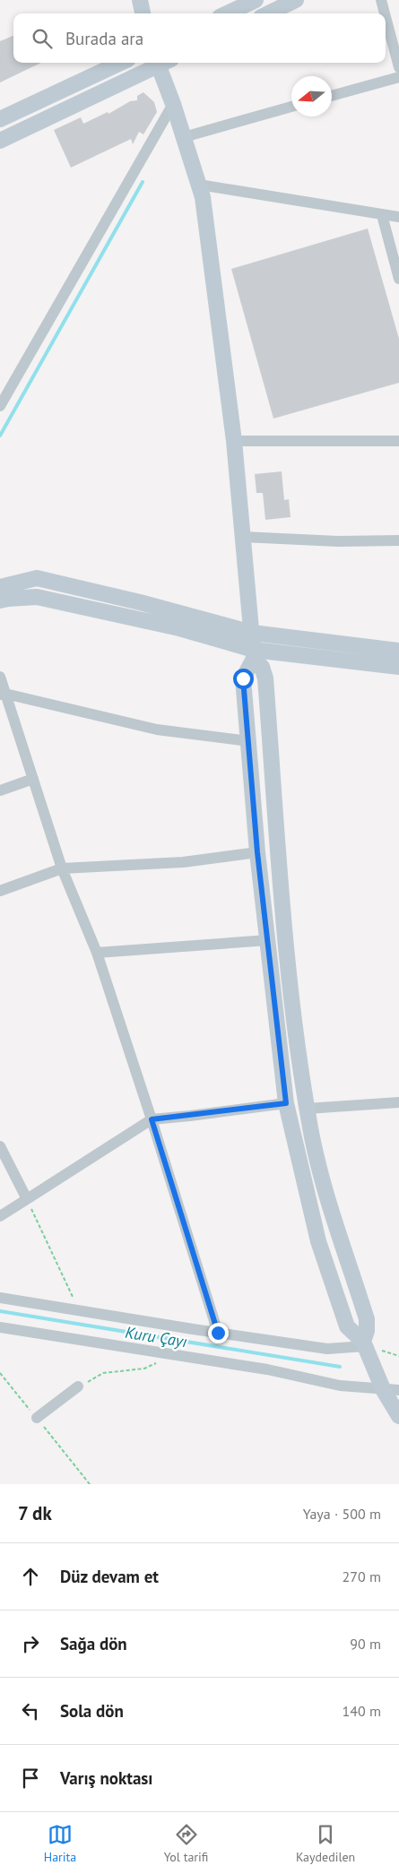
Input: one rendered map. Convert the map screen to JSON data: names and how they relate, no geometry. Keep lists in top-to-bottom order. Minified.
{"water":["Kuru Çayı"],"north":"left","page":{"search":"Burada ara","heading":["7 dk","Yaya · 500 m"],"list":[["Düz devam et","270 m"],["Sağa dön","90 m"],["Sola dön","140 m"],"Varış noktası"],"nav":["Harita","Yol tarifi","Kaydedilen"]}}
